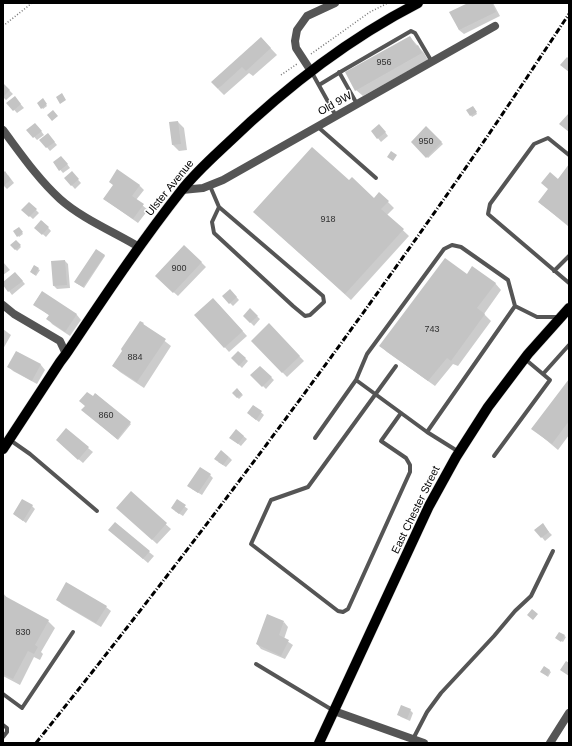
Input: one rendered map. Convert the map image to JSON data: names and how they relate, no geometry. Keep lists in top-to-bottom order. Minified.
{"streets":{"main road":["Ulster Avenue","East Chester Street"],"street":["Old 9W"]},"crossings":[["Old 9W","Ulster Avenue"]],"house_numbers":["956","950","918","900","743","884","860","830"]}
